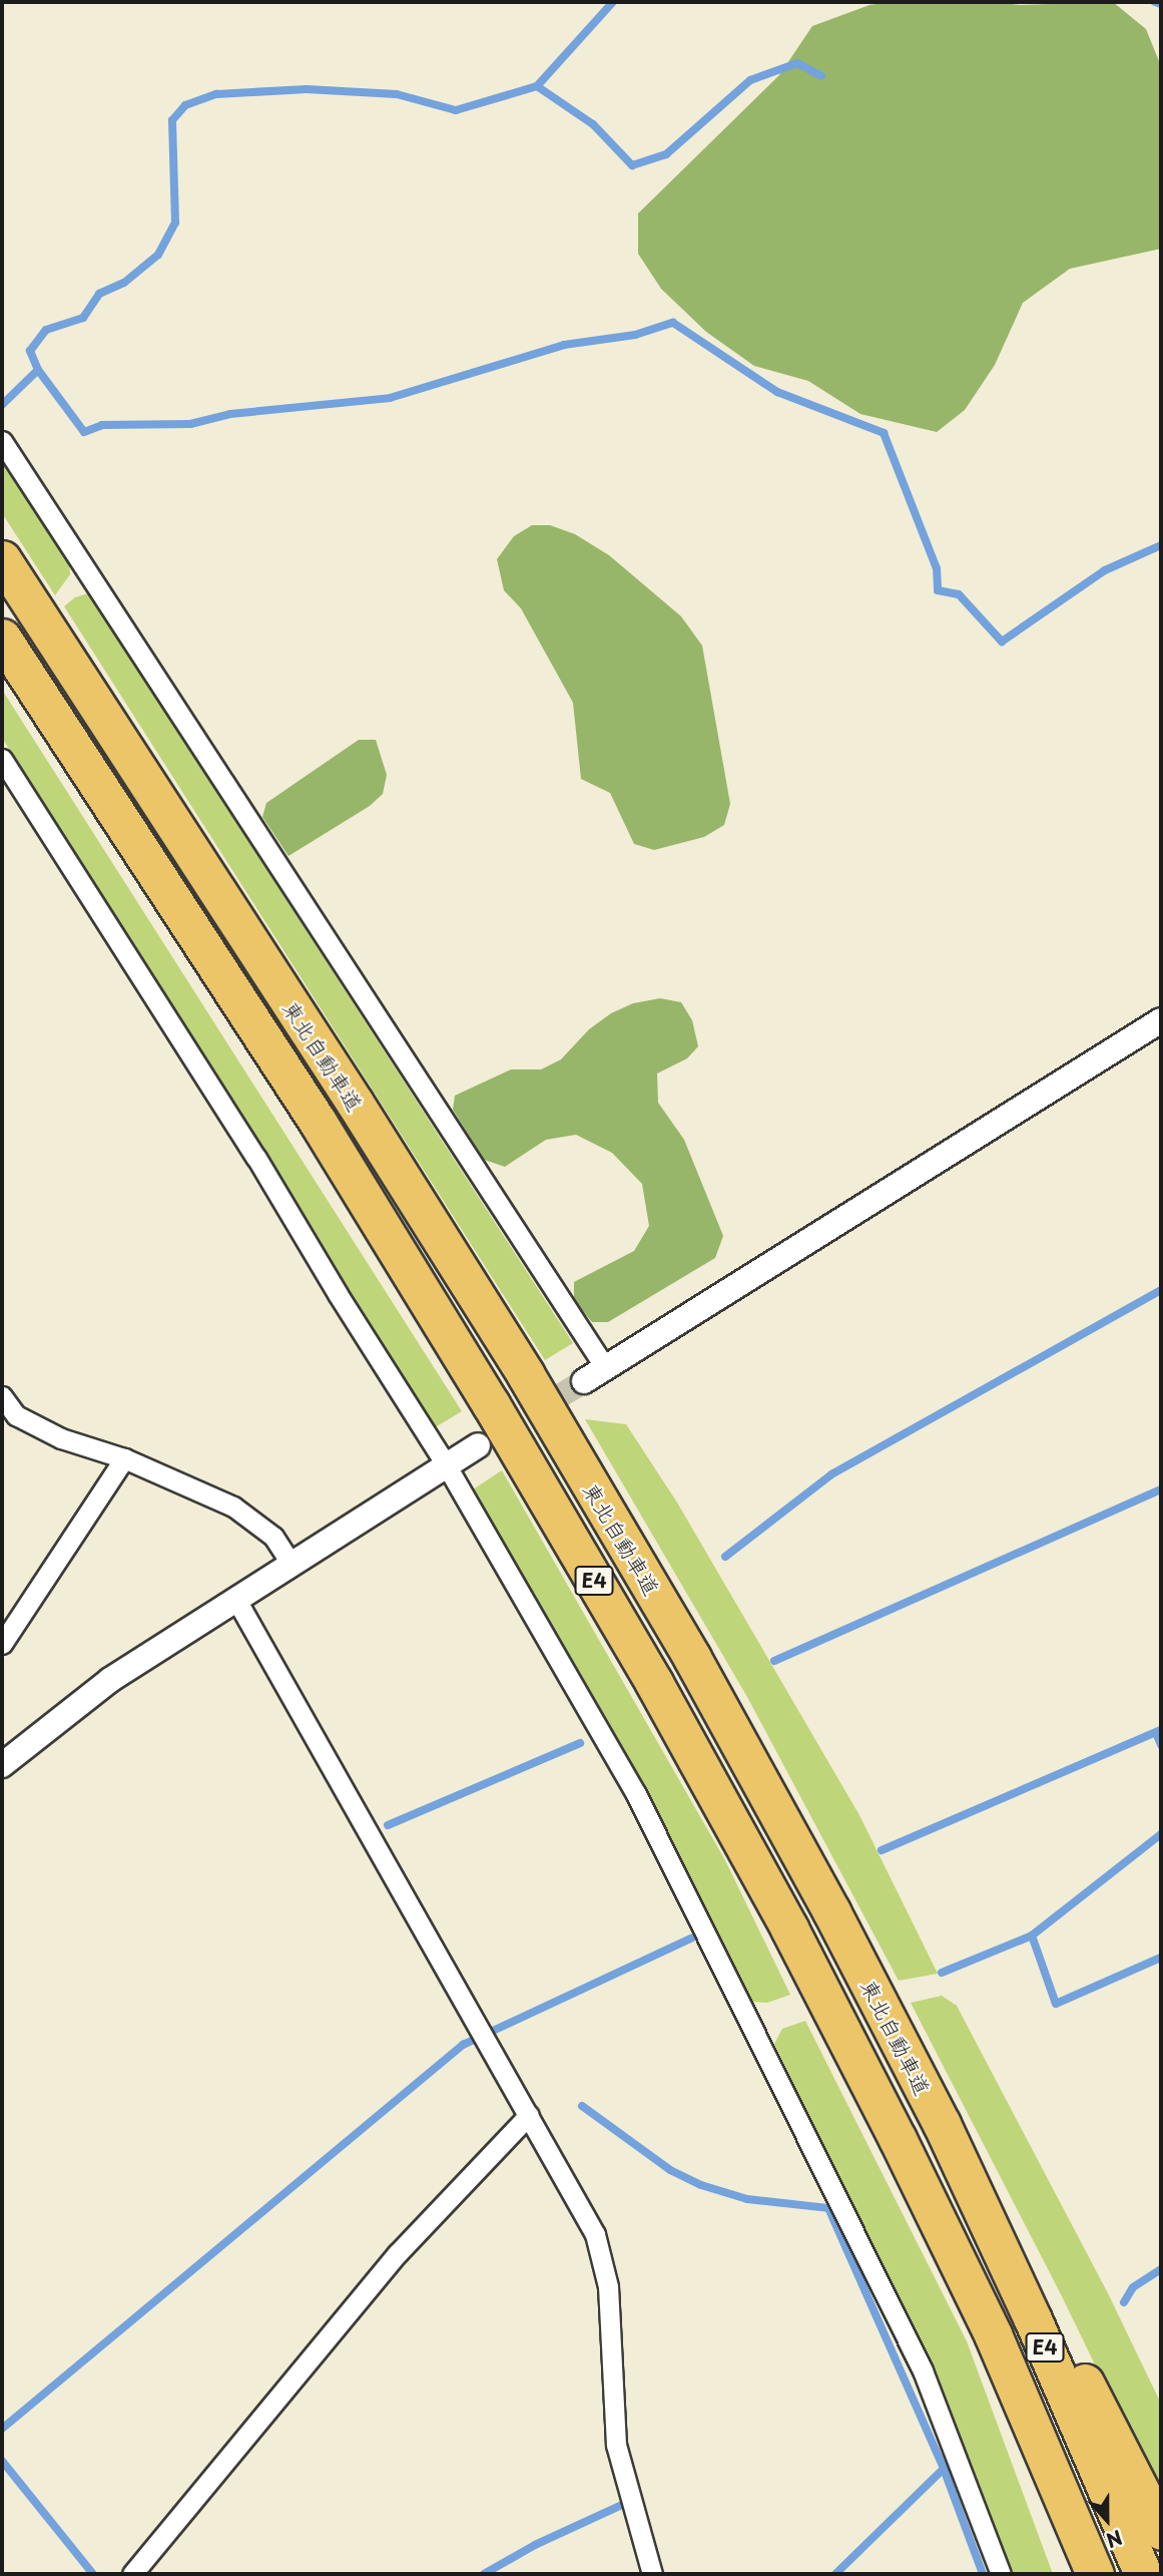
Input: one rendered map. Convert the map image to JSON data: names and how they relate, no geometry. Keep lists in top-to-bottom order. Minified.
{"streets":{"highway":["東北自動車道","E4"]},"north":"bottom"}
